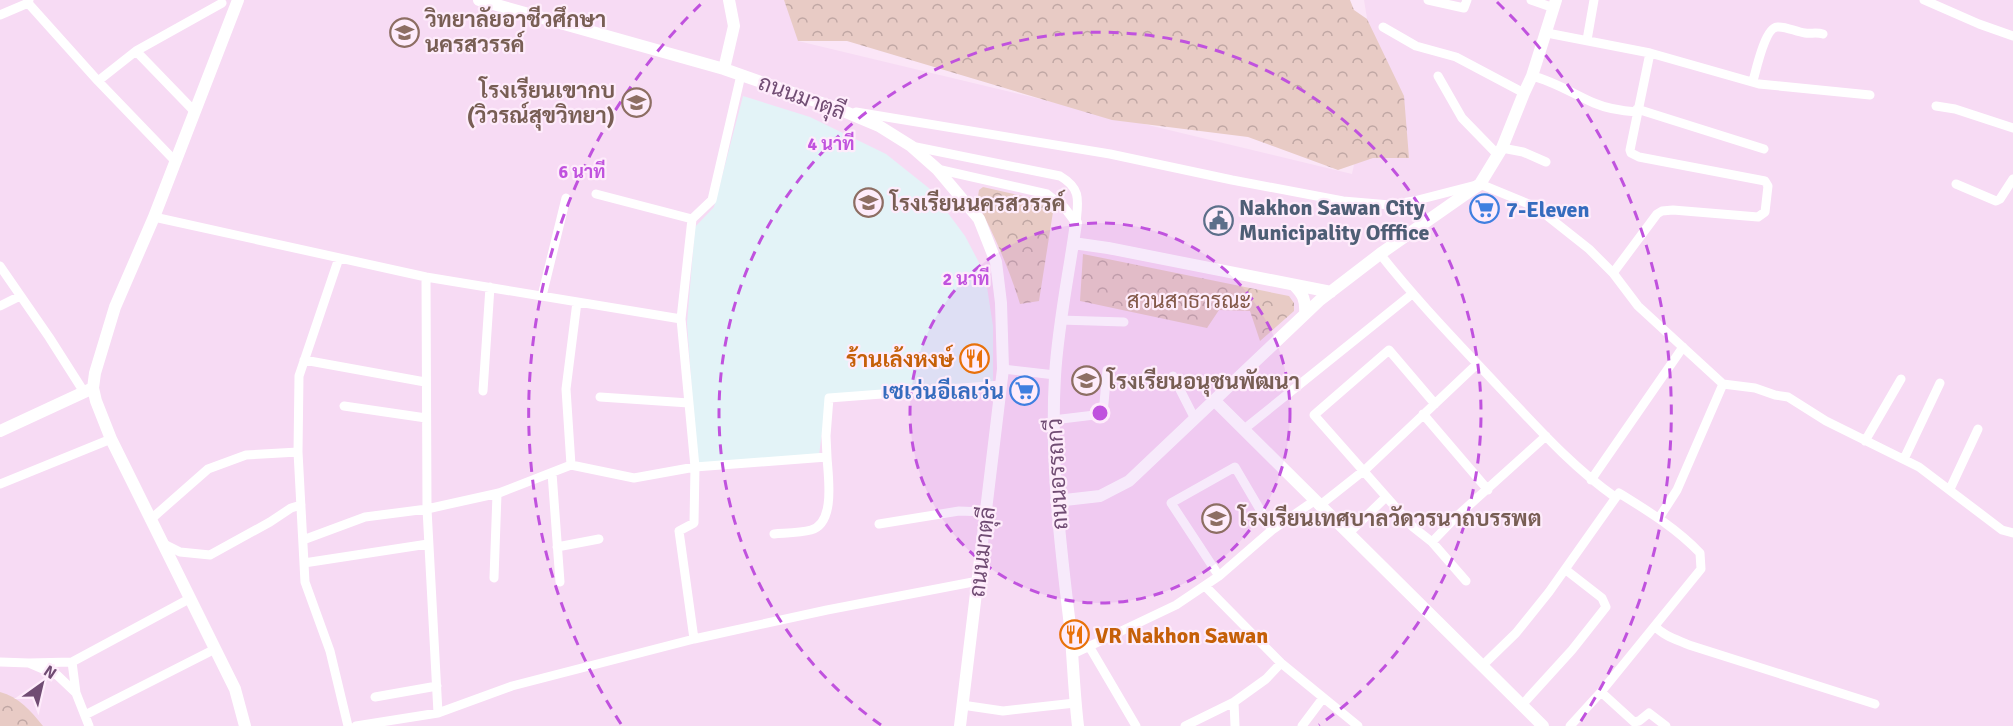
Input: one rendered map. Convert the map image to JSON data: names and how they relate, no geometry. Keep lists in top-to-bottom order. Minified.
{"streets":{"street":["ถนนมาตุลี","ถนนอรรถกวี"]},"parks":["สวนสาธารณะ"],"places":{"school or university":["วิทยาลัยอาชีวศึกษา นครสวรรค์","โรงเรียนเขากบ (วิวรณ์สุขวิทยา)","โรงเรียนนครสวรรค์","โรงเรียนอนุชนพัฒนา","โรงเรียนเทศบาลวัดวรนาถบรรพต"],"supermarket":["7-Eleven","เซเว่นอีเลเว่น"],"public building":["Nakhon Sawan City Municipality Offfice"],"restaurant":["ร้านเล้งหงษ์","VR Nakhon Sawan"]},"north":"top right","rings":["4 นาที","6 นาที","2 นาที"]}
